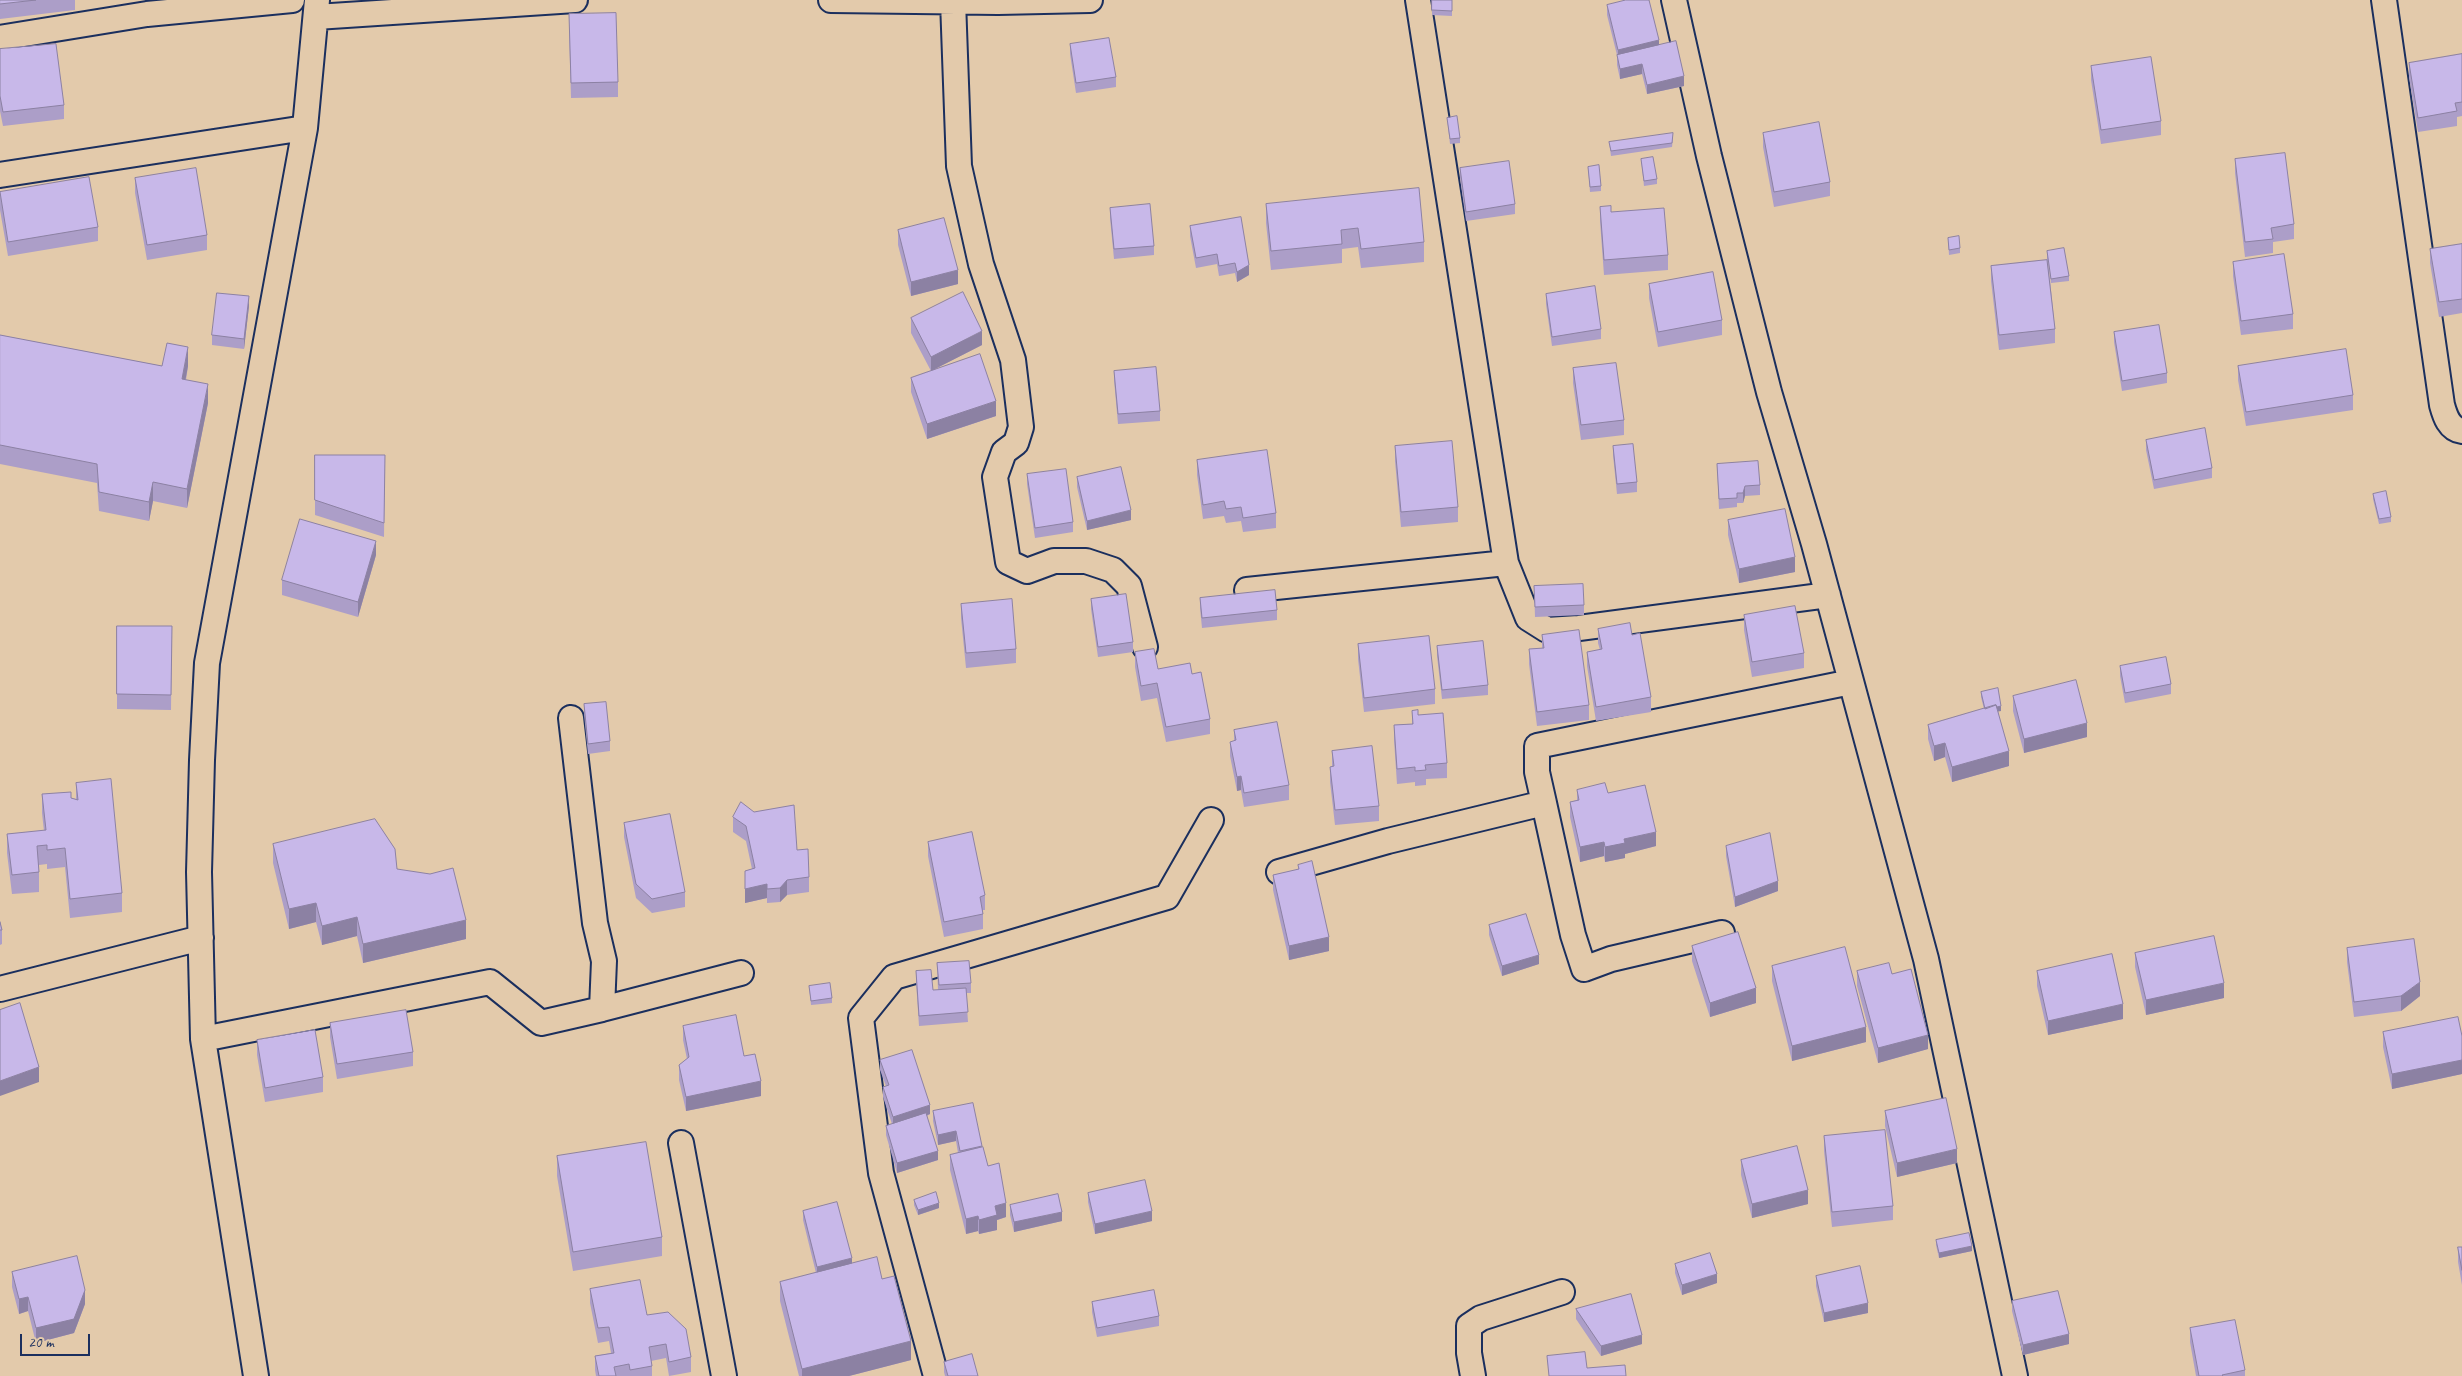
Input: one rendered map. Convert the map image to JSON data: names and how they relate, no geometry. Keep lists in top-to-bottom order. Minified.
{"scale_bar":"20 m"}
